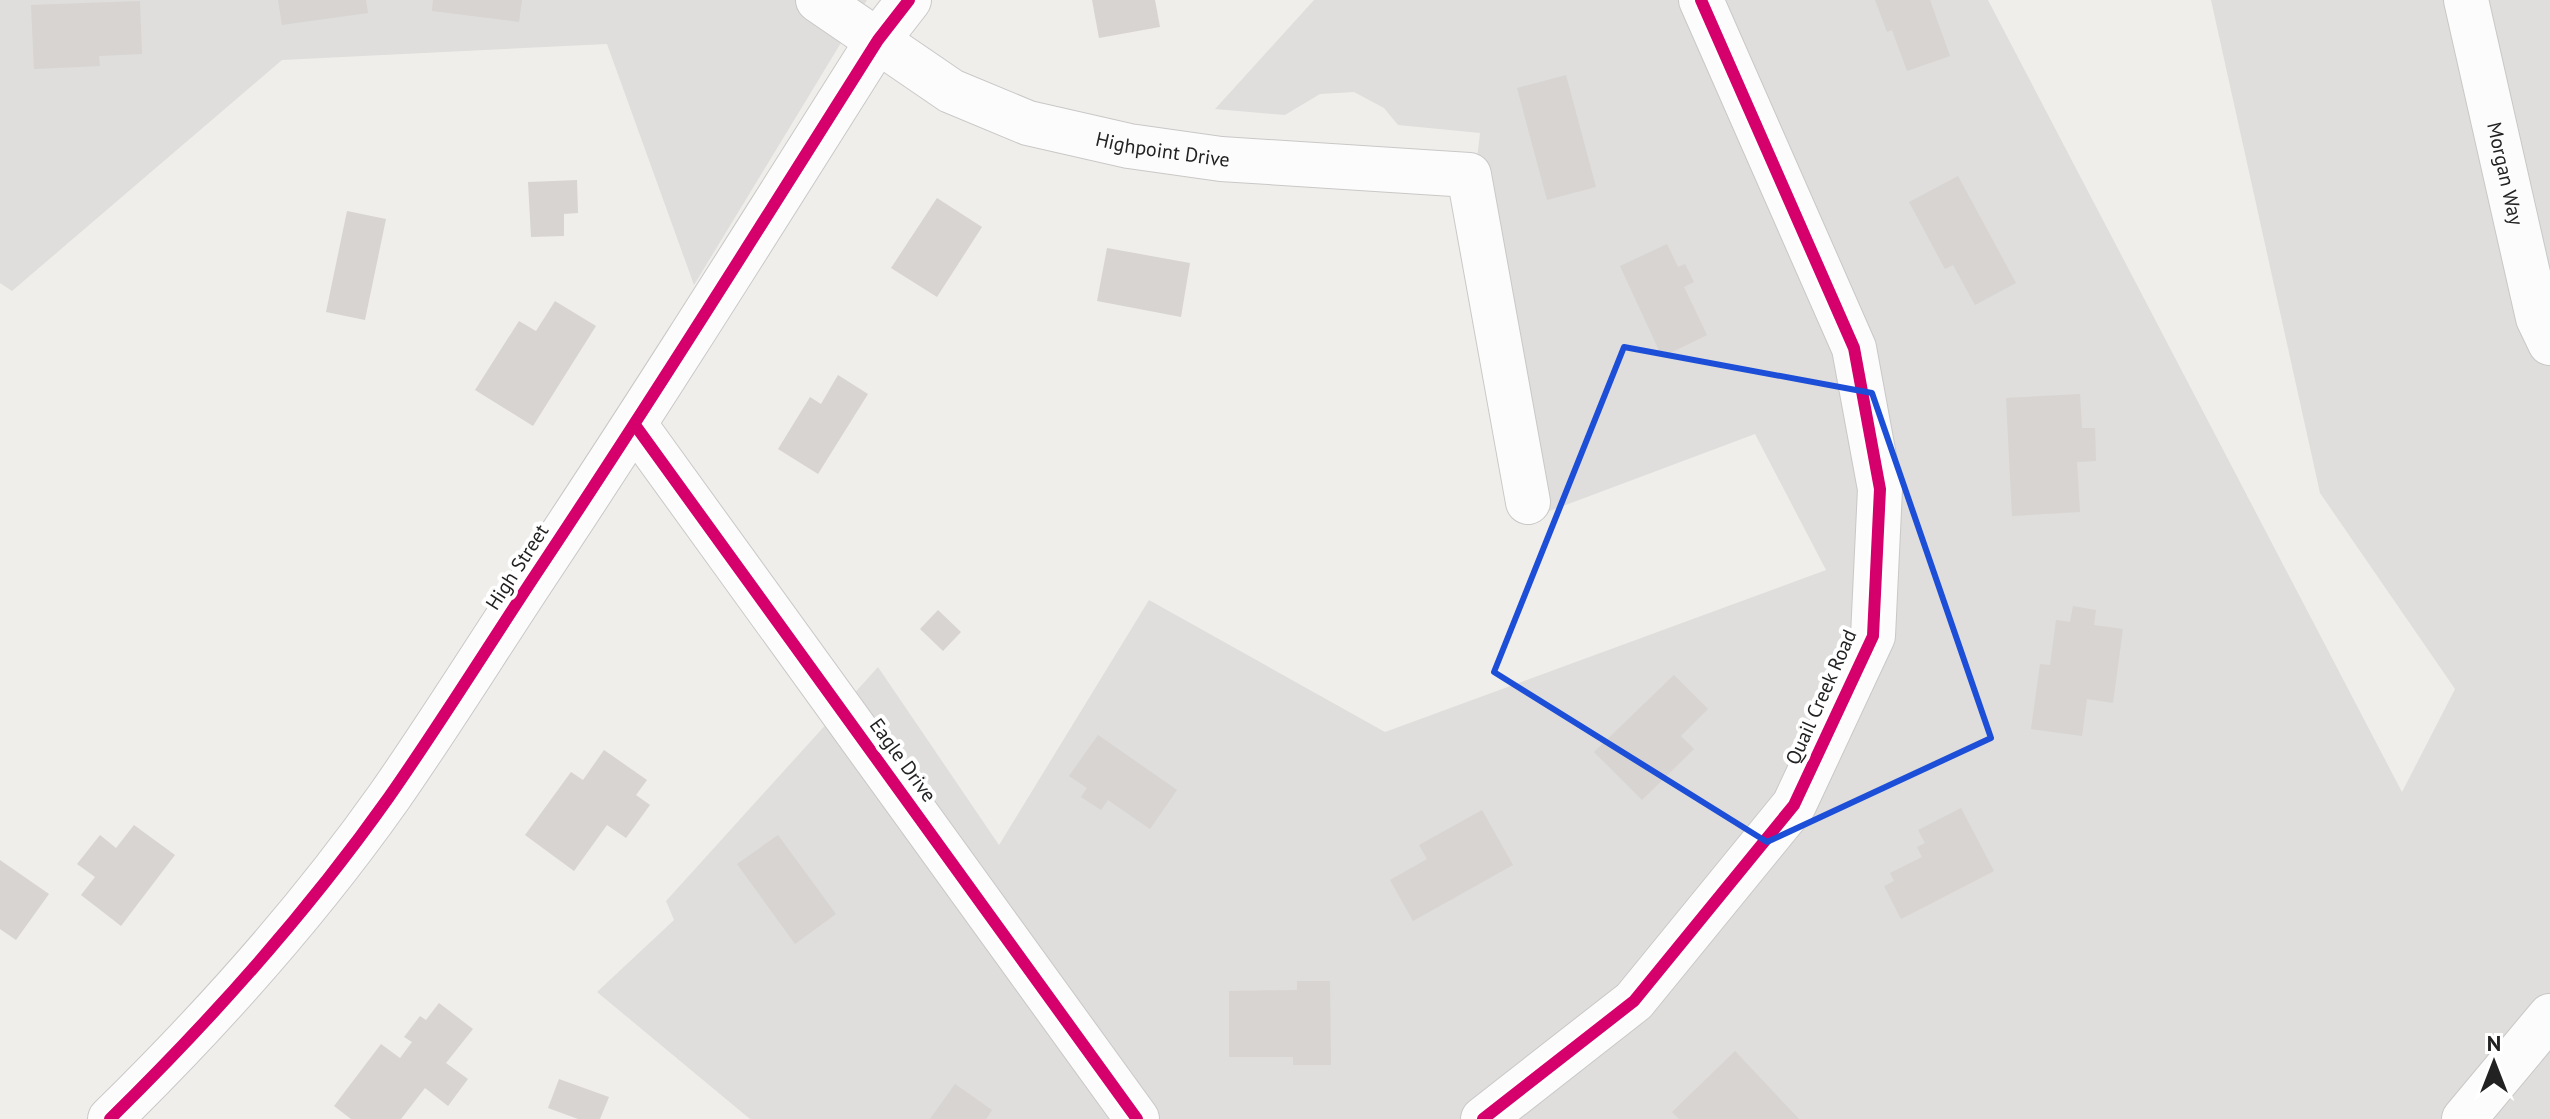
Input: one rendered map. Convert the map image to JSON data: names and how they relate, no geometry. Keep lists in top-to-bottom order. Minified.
{"streets":{"street":["Highpoint Drive","Morgan Way","High Street","Quail Creek Road","Eagle Drive"]},"crossings":[["Highpoint Drive","High Street"],["High Street","Eagle Drive"]],"north":"top"}
